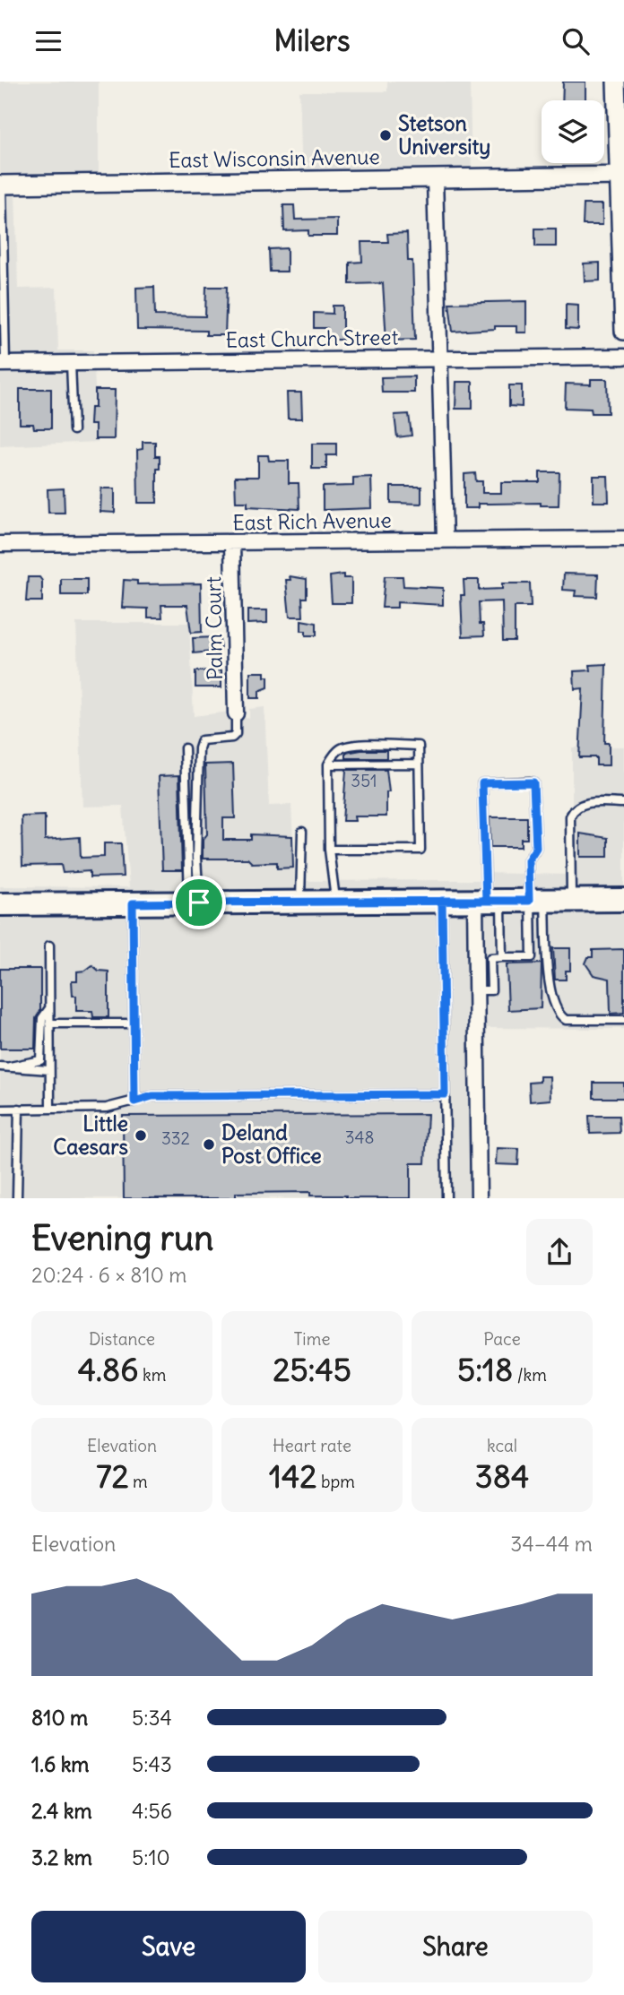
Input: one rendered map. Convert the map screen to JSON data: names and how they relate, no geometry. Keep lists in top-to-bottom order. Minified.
{"streets":{"street":["East Wisconsin Avenue","East Church Street","East Rich Avenue","Palm Court"]},"crossings":[["East Rich Avenue","Palm Court"]],"places":["Stetson University","Little Caesars","Deland Post Office"],"house_numbers":["351","348","332"],"page":{"header":"Milers","heading":["Evening run","20:24 · 6 × 810 m"],"stats":[["Distance","4.86 km"],["Time","25:45"],["Pace","5:18 /km"],["Elevation","72 m"],["Heart rate","142 bpm"],["kcal","384"]],"chart":["Elevation","34–44 m"],"list":[{"name":"810 m","note":"5:34"},{"name":"1.6 km","note":"5:43"},{"name":"2.4 km","note":"4:56"},{"name":"3.2 km","note":"5:10"}],"buttons":["Save","Share"]}}
